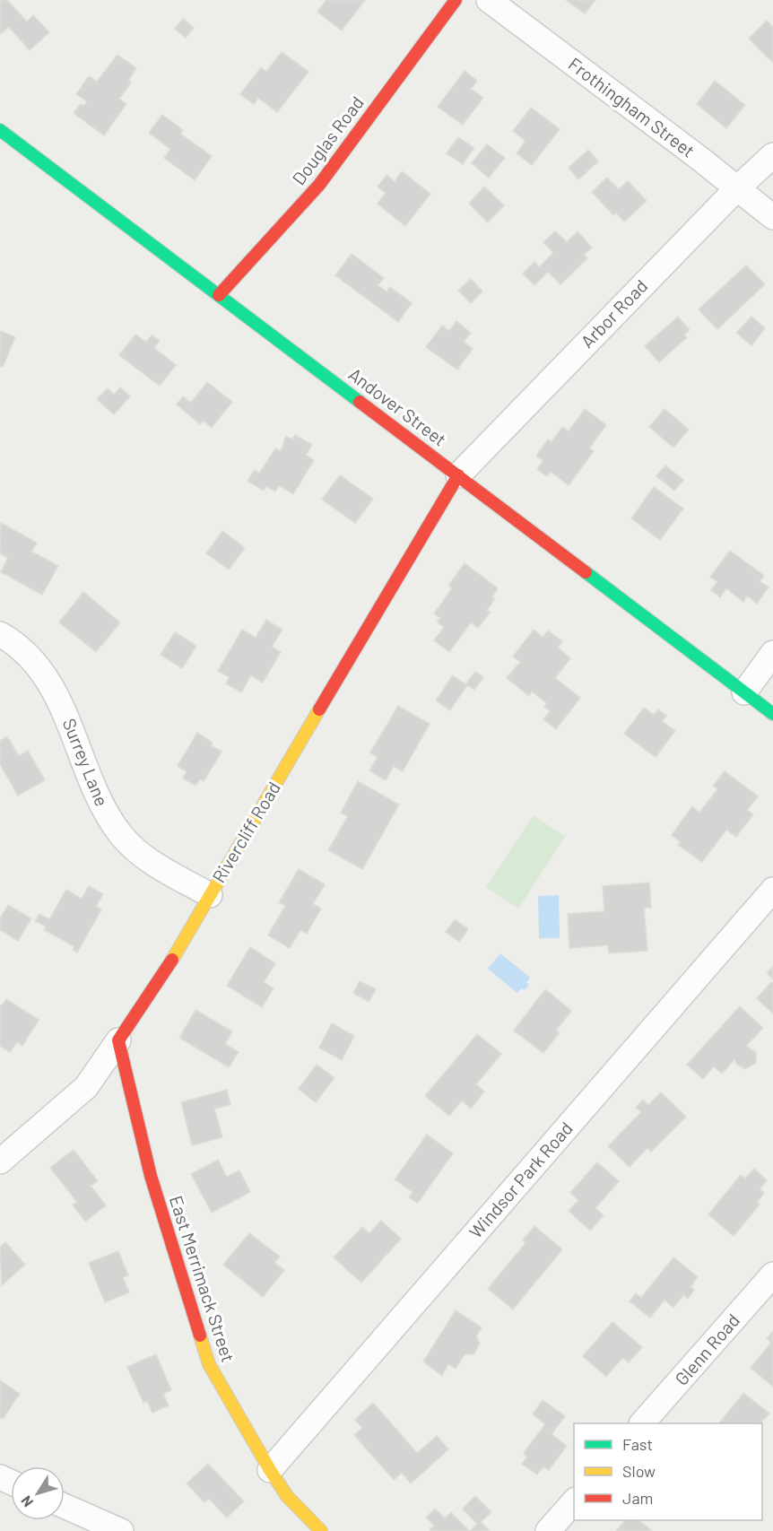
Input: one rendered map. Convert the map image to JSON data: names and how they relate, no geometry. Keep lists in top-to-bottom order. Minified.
{"streets":{"street":["Frothingham Street","Douglas Road","Arbor Road","Andover Street","Surrey Lane","Rivercliff Road","Windsor Park Road","East Merrimack Street","Glenn Road"]},"crossings":[["Frothingham Street","Arbor Road"],["Douglas Road","Andover Street"],["Arbor Road","Andover Street"],["Arbor Road","Rivercliff Road"],["Andover Street","Rivercliff Road"],["Surrey Lane","Rivercliff Road"],["Rivercliff Road","East Merrimack Street"],["Windsor Park Road","East Merrimack Street"]],"legend":["Fast","Slow","Jam"],"north":"bottom left"}
